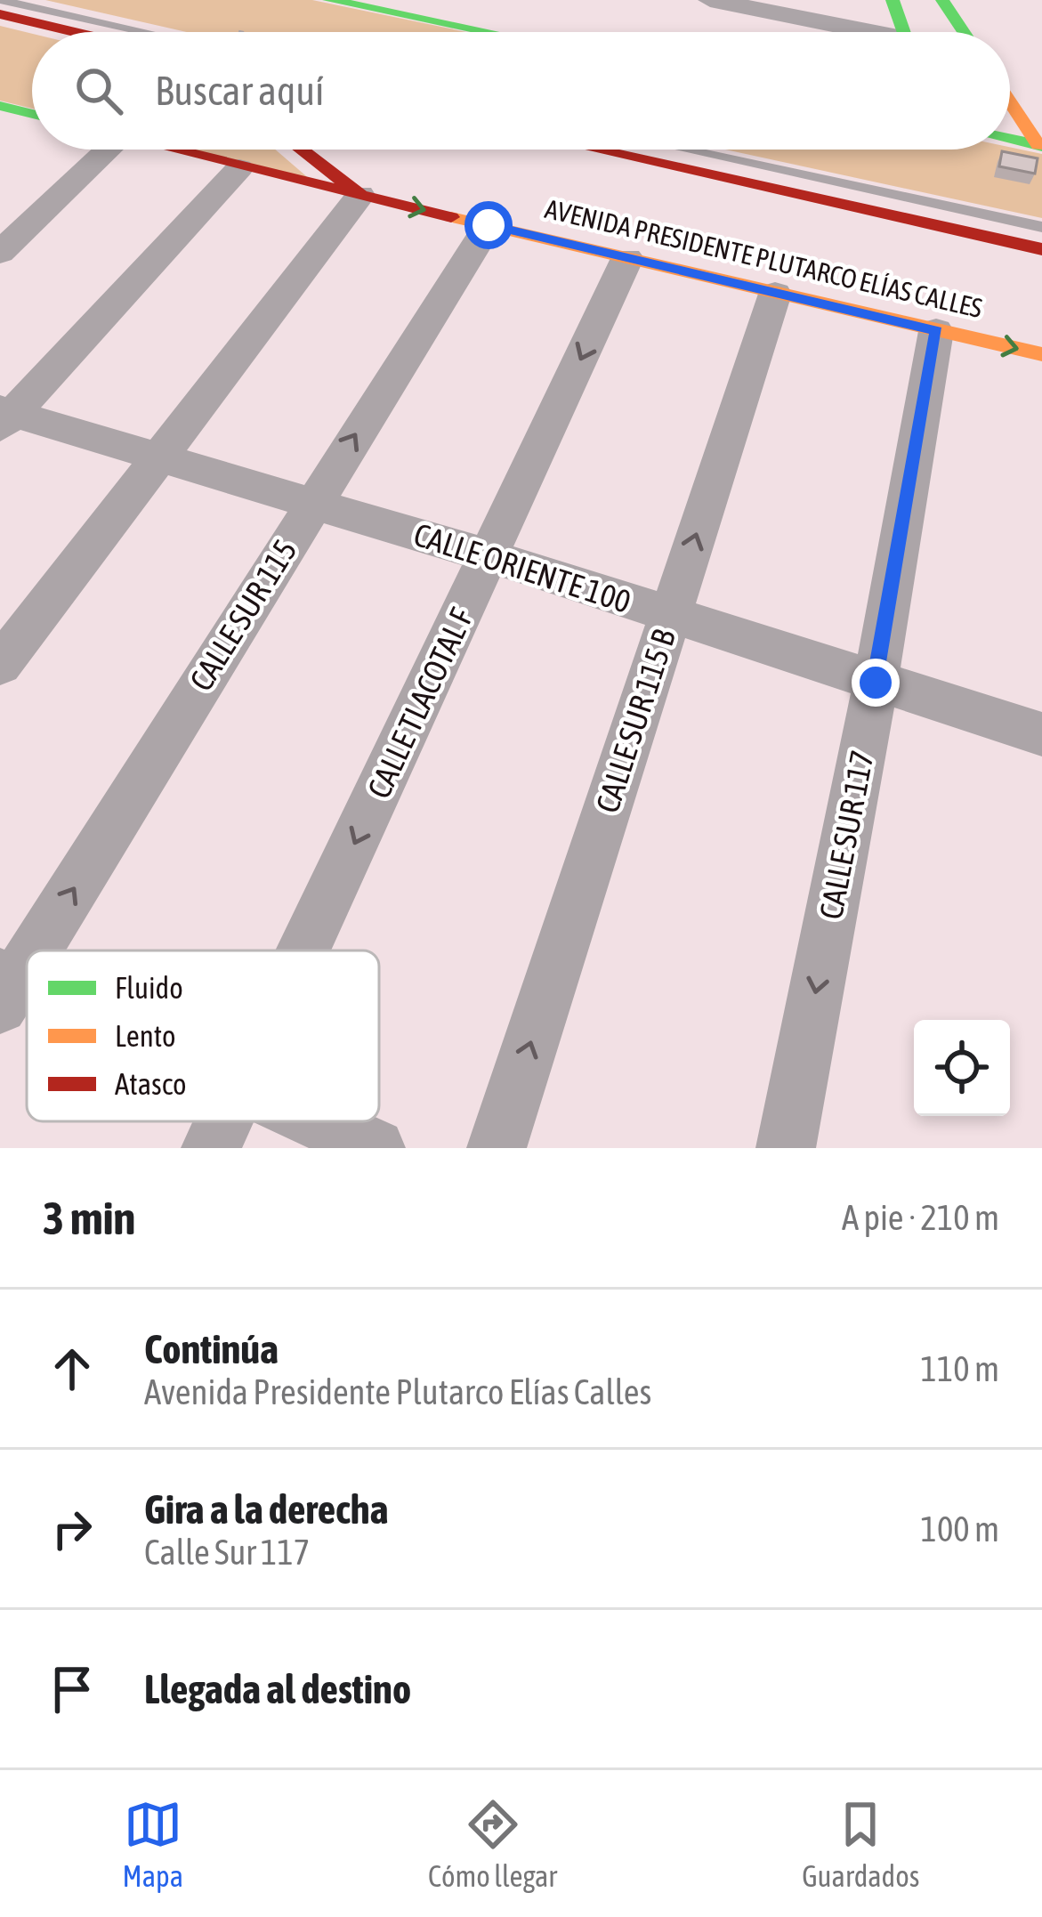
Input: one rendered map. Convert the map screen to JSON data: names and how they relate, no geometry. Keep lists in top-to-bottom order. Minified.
{"streets":{"street":["AVENIDA PRESIDENTE PLUTARCO ELÍAS CALLES","CALLE ORIENTE 100","CALLE SUR 115","CALLE TLACOTAL F","CALLE SUR 115 B","CALLE SUR 117"]},"crossings":[["AVENIDA PRESIDENTE PLUTARCO ELÍAS CALLES","CALLE SUR 115"],["AVENIDA PRESIDENTE PLUTARCO ELÍAS CALLES","CALLE TLACOTAL F"],["AVENIDA PRESIDENTE PLUTARCO ELÍAS CALLES","CALLE SUR 115 B"],["AVENIDA PRESIDENTE PLUTARCO ELÍAS CALLES","CALLE SUR 117"],["CALLE ORIENTE 100","CALLE SUR 115"],["CALLE ORIENTE 100","CALLE TLACOTAL F"],["CALLE ORIENTE 100","CALLE SUR 115 B"],["CALLE ORIENTE 100","CALLE SUR 117"]],"one_way":["CALLE SUR 115 B","CALLE SUR 117"],"legend":["Fluido","Lento","Atasco"],"page":{"search":"Buscar aquí","heading":["3 min","A pie · 210 m"],"list":[["Continúa","Avenida Presidente Plutarco Elías Calles","110 m"],["Gira a la derecha","Calle Sur 117","100 m"],"Llegada al destino"],"nav":["Mapa","Cómo llegar","Guardados"]}}
